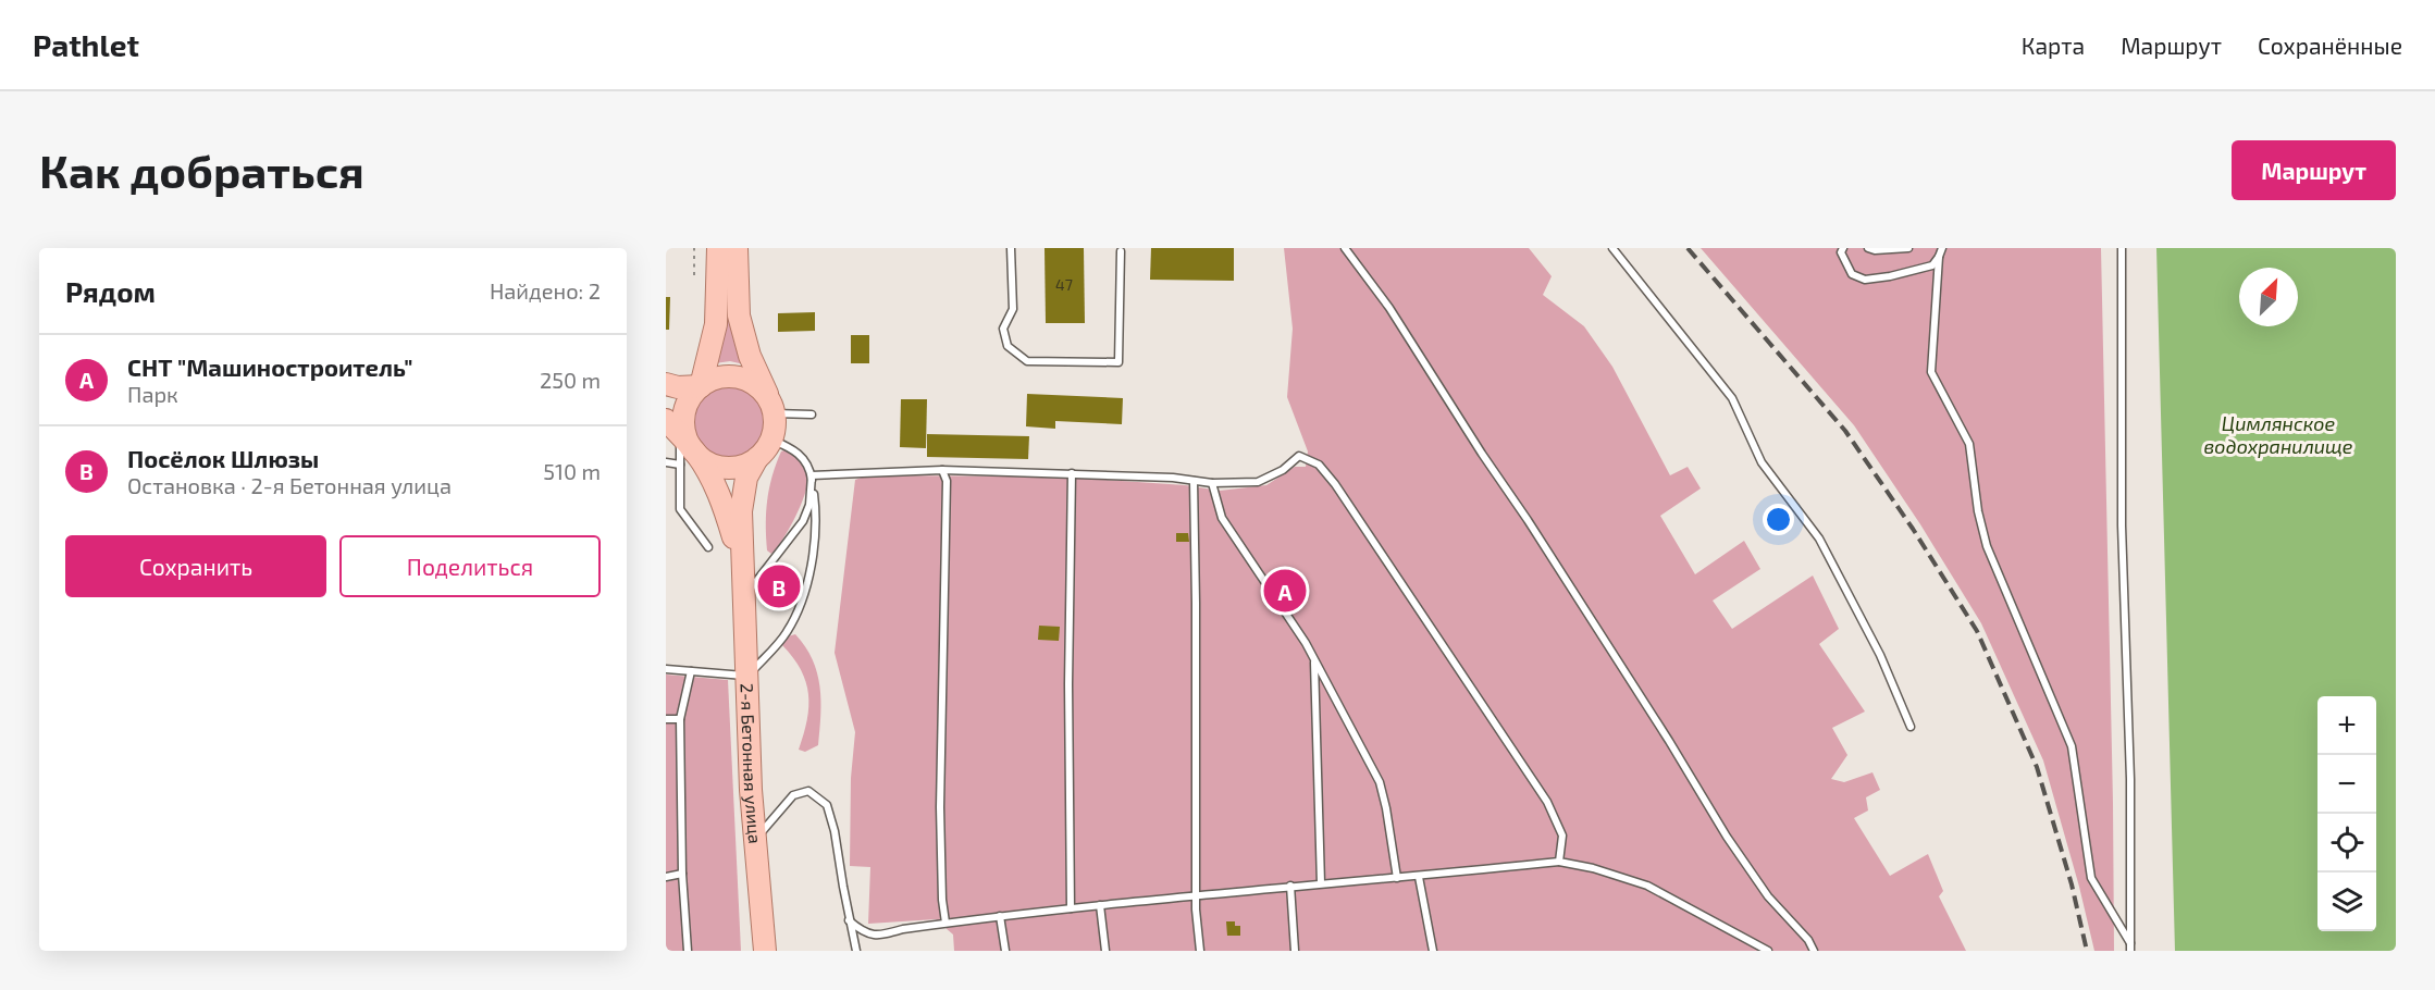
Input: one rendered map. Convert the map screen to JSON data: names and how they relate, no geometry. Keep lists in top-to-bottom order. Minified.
{"streets":{"main road":["2-я Бетонная улица"]},"water":["Цимлянское водохранилище"],"house_numbers":["47"],"north":"top right","page":{"header":"Pathlet","nav":["Карта","Маршрут","Сохранённые"],"buttons":["Маршрут",["Сохранить","Поделиться"]],"title":"Как добраться","heading":["Рядом","Найдено: 2"],"list":[{"mark":"A","name":"СНТ \"Машиностроитель\"","note":"Парк","value":"250 m"},{"mark":"B","name":"Посёлок Шлюзы","note":"Остановка · 2-я Бетонная улица","value":"510 m"}],"pins":["B","A"],"map_buttons":["+","−"]}}
